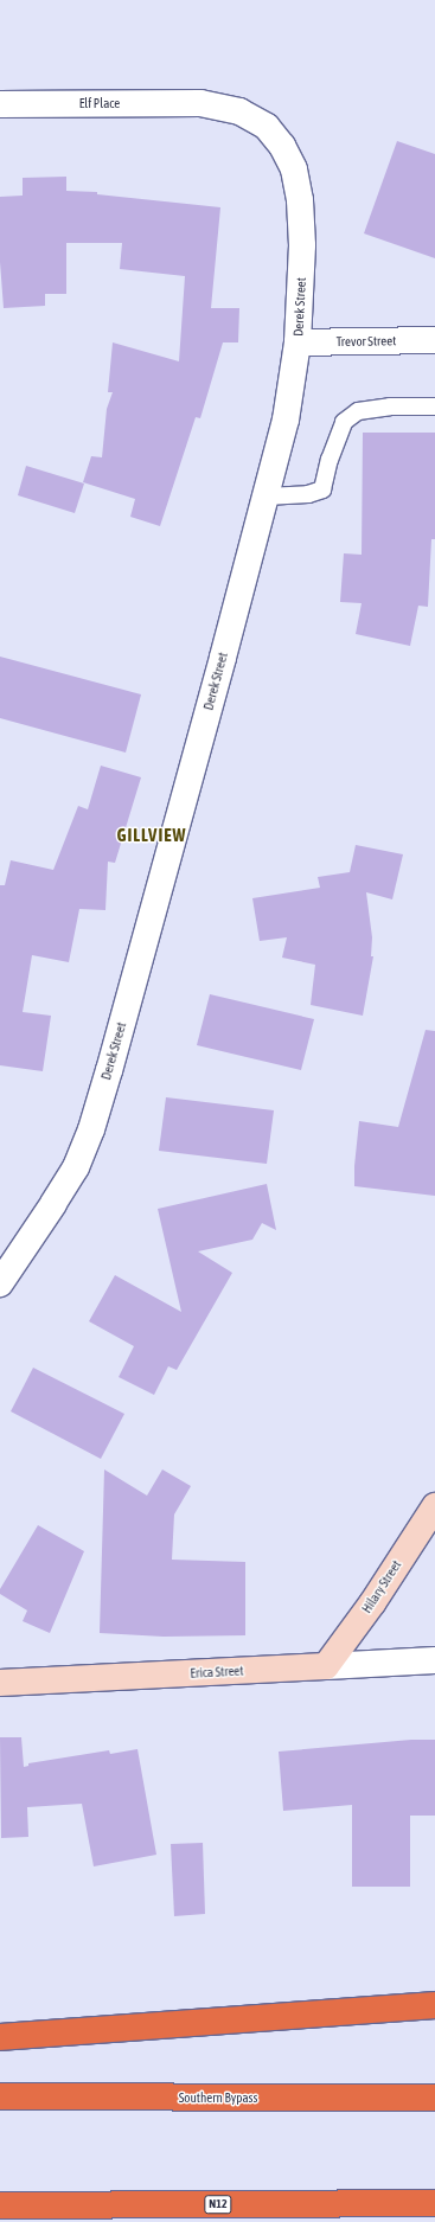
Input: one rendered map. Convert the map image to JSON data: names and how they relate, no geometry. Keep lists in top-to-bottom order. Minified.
{"streets":{"highway":["Southern Bypass","N12"],"street":["Elf Place","Derek Street","Trevor Street","Hilary Street","Erica Street"]},"crossings":[["Elf Place","Derek Street"],["Derek Street","Trevor Street"],["Hilary Street","Erica Street"]],"districts":["GILLVIEW"]}
